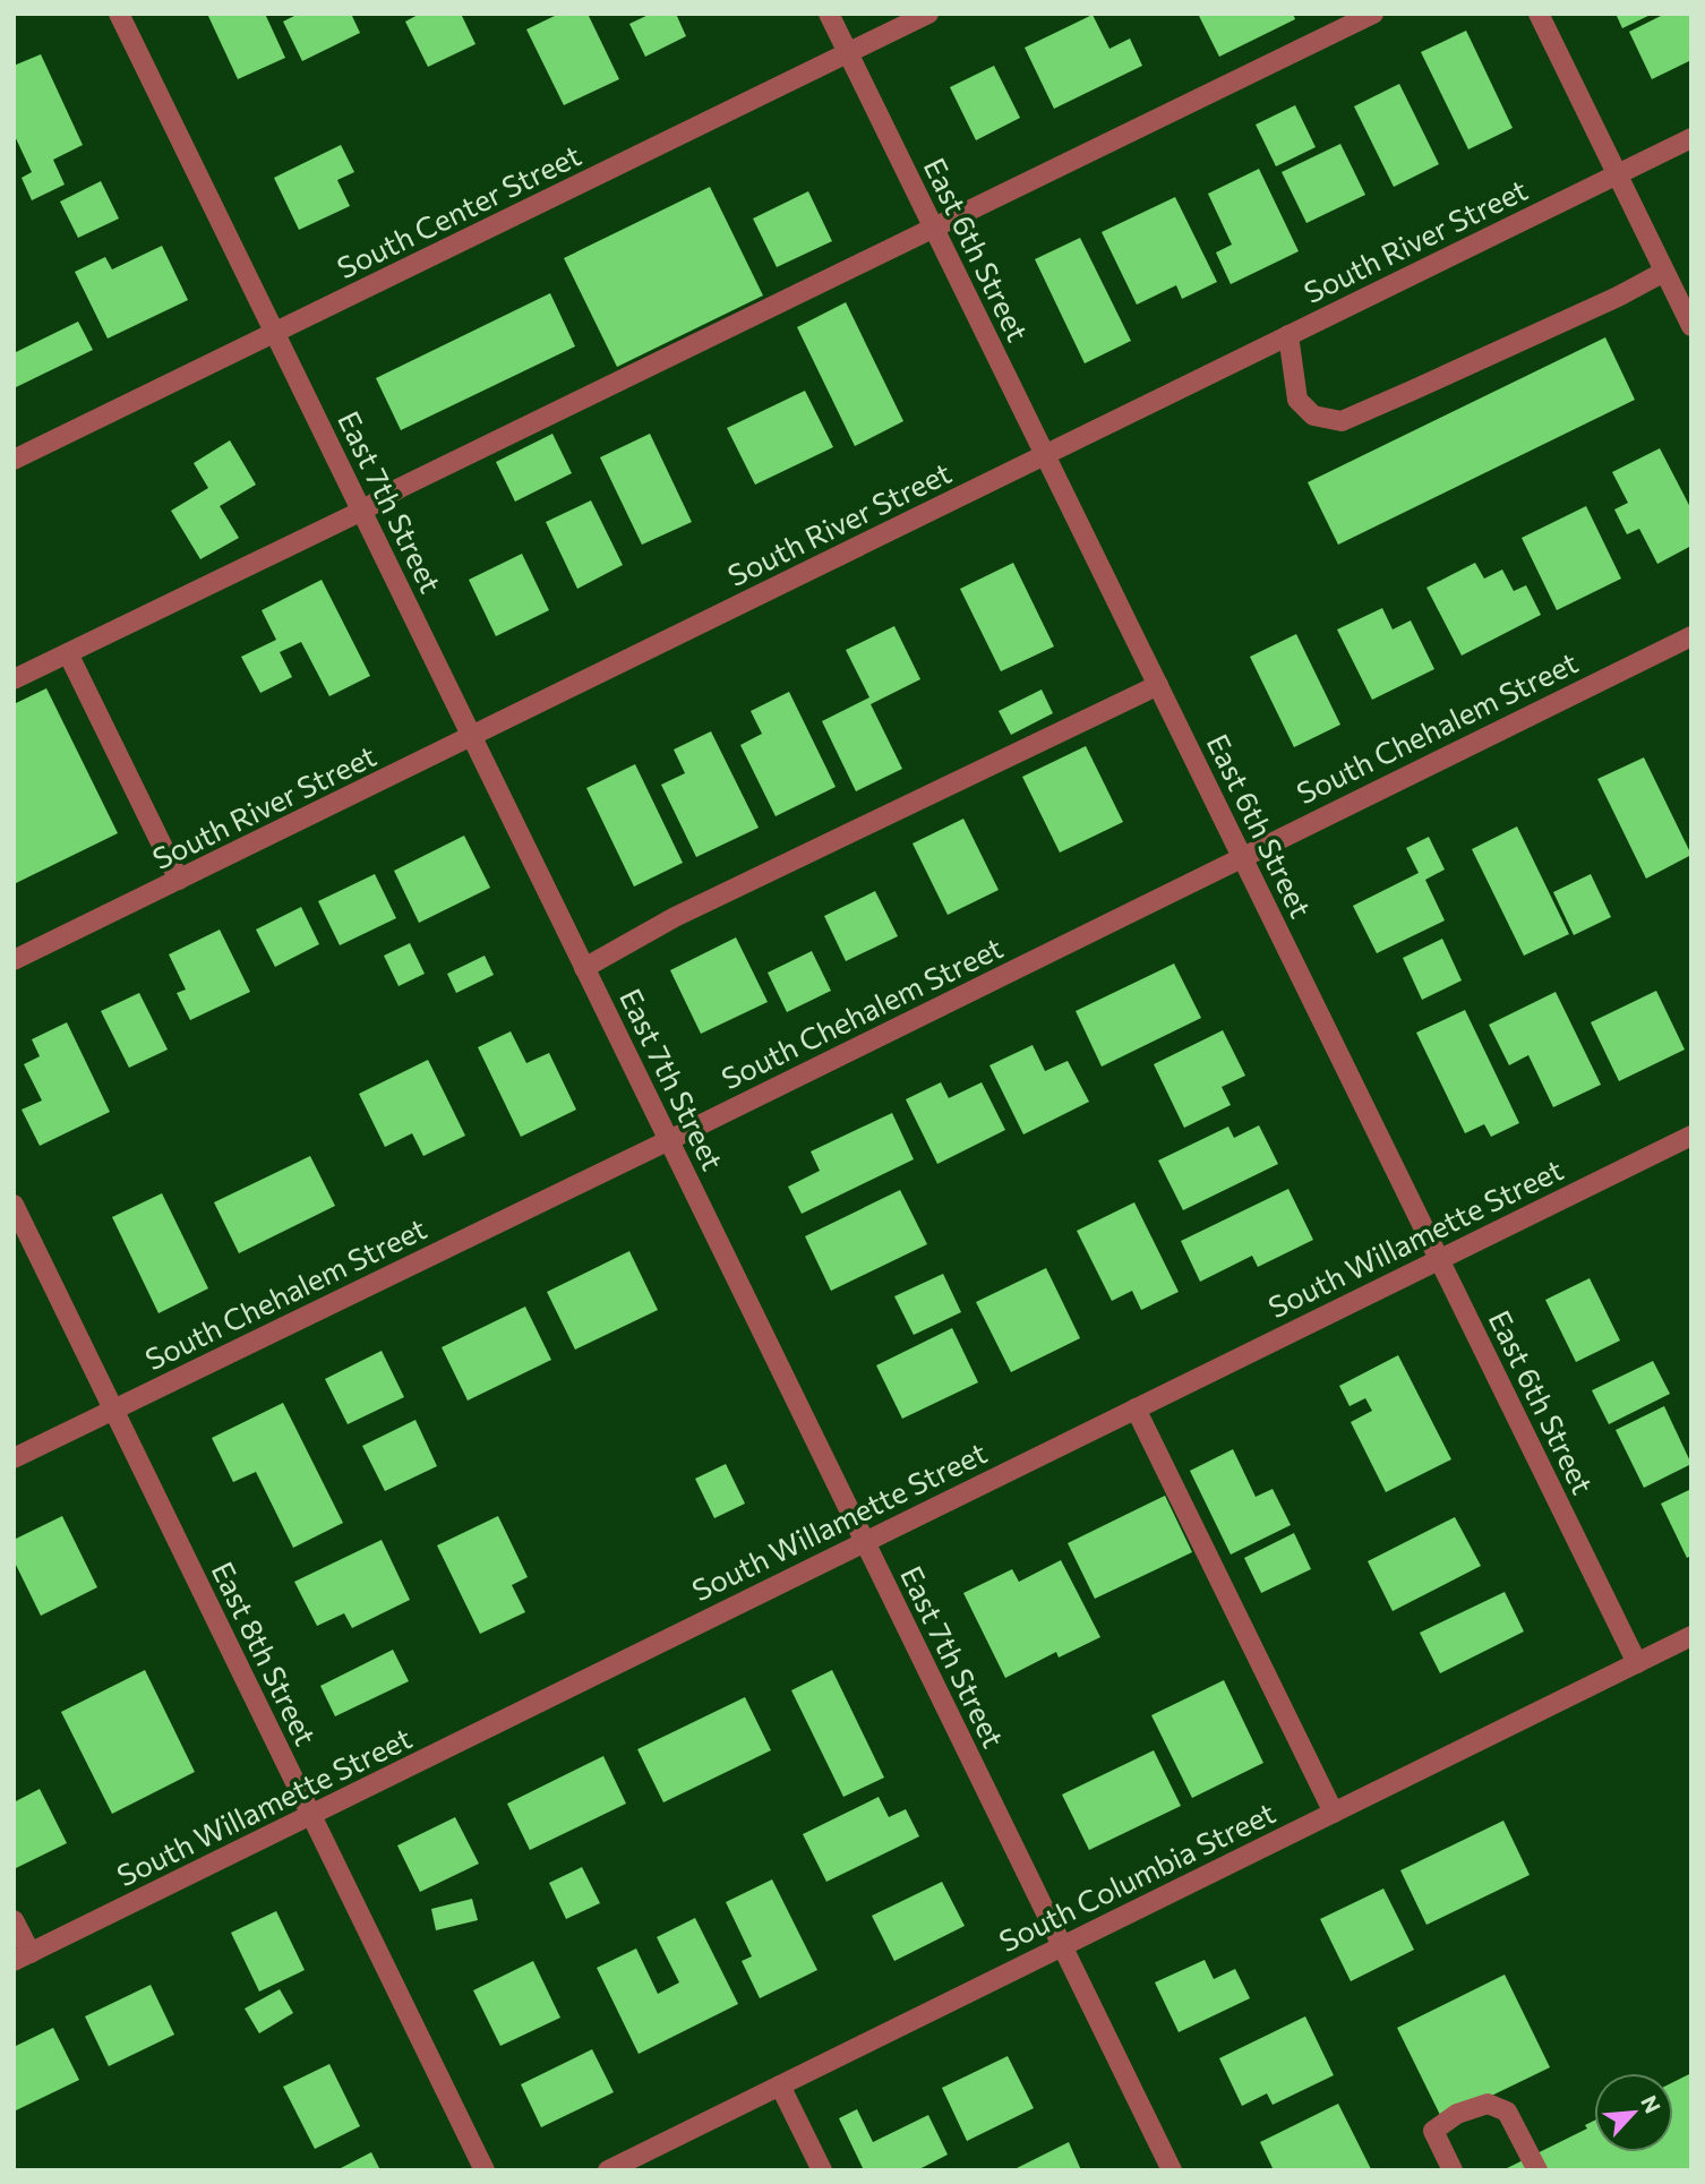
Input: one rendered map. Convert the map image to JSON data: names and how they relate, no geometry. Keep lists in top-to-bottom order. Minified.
{"streets":{"street":["South Center Street","South River Street","East 6th Street","East 7th Street","South Chehalem Street","South Willamette Street","East 8th Street","South Columbia Street"]},"crossings":[["South Center Street","East 6th Street"],["South Center Street","East 7th Street"],["South River Street","East 6th Street"],["South River Street","East 7th Street"],["East 6th Street","South Chehalem Street"],["East 6th Street","South Willamette Street"],["East 6th Street","South Columbia Street"],["East 7th Street","South Chehalem Street"],["East 7th Street","South Willamette Street"],["East 7th Street","South Columbia Street"],["South Chehalem Street","East 8th Street"],["South Willamette Street","East 8th Street"]],"north":"top right"}
